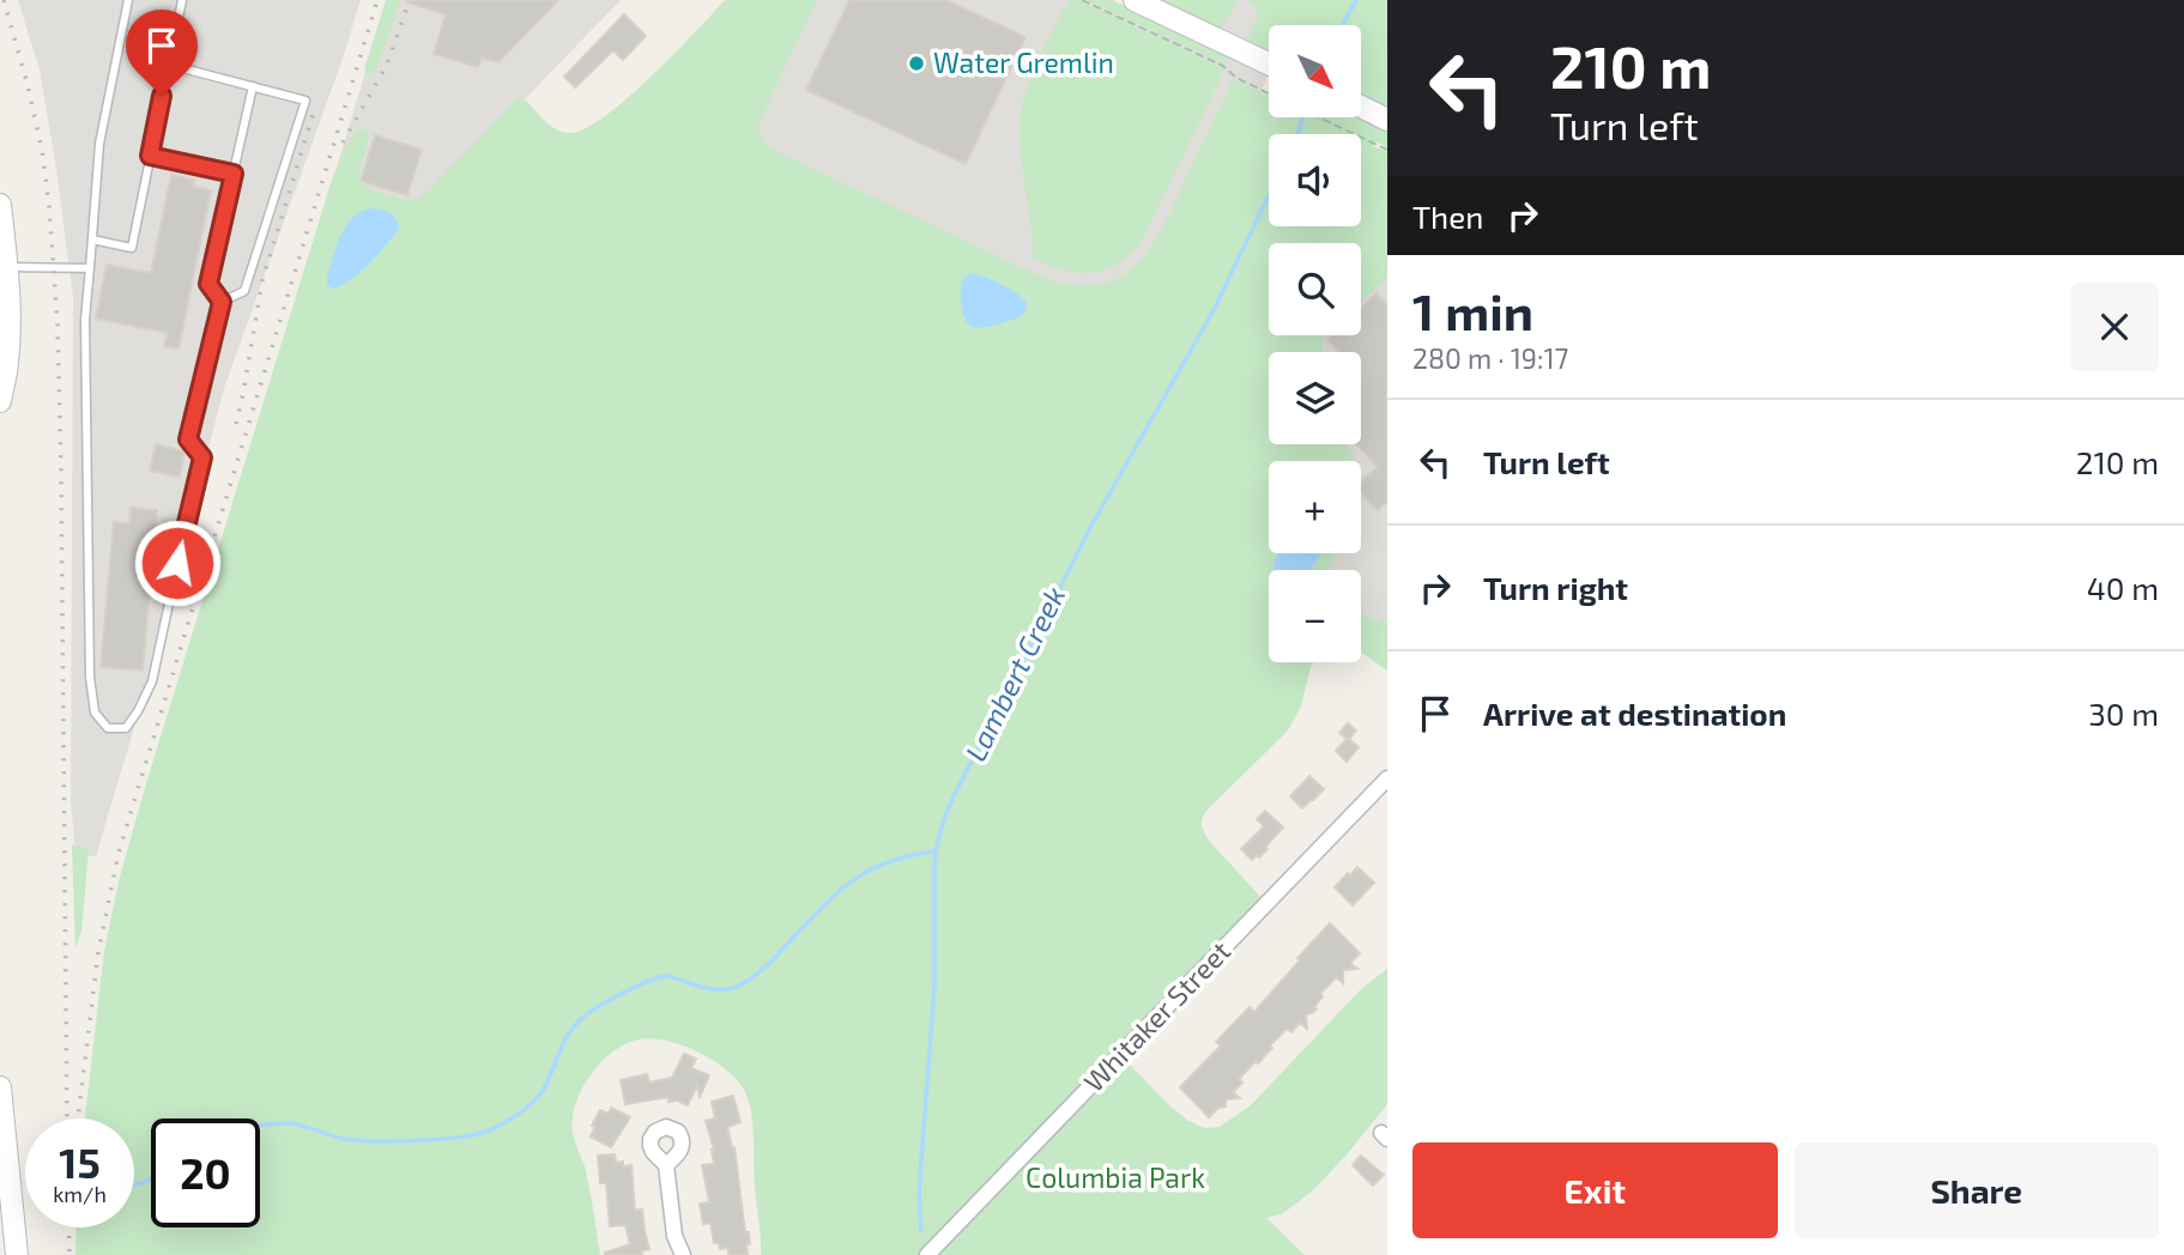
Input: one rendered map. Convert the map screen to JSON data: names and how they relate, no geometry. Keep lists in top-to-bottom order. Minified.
{"streets":{"street":["Whitaker Street"]},"water":["Lambert Creek"],"parks":["Columbia Park"],"places":["Water Gremlin"],"north":"bottom right","page":{"turn":["210 m","Turn left"],"map_buttons":["+","−"],"then":"Then","heading":["1 min","280 m · 19:17"],"list":[{"name":"Turn left","value":"210 m"},{"name":"Turn right","value":"40 m"},{"name":"Arrive at destination","value":"30 m"}],"speed":"15 km/h","limit":"20","buttons":["Exit","Share"]}}
